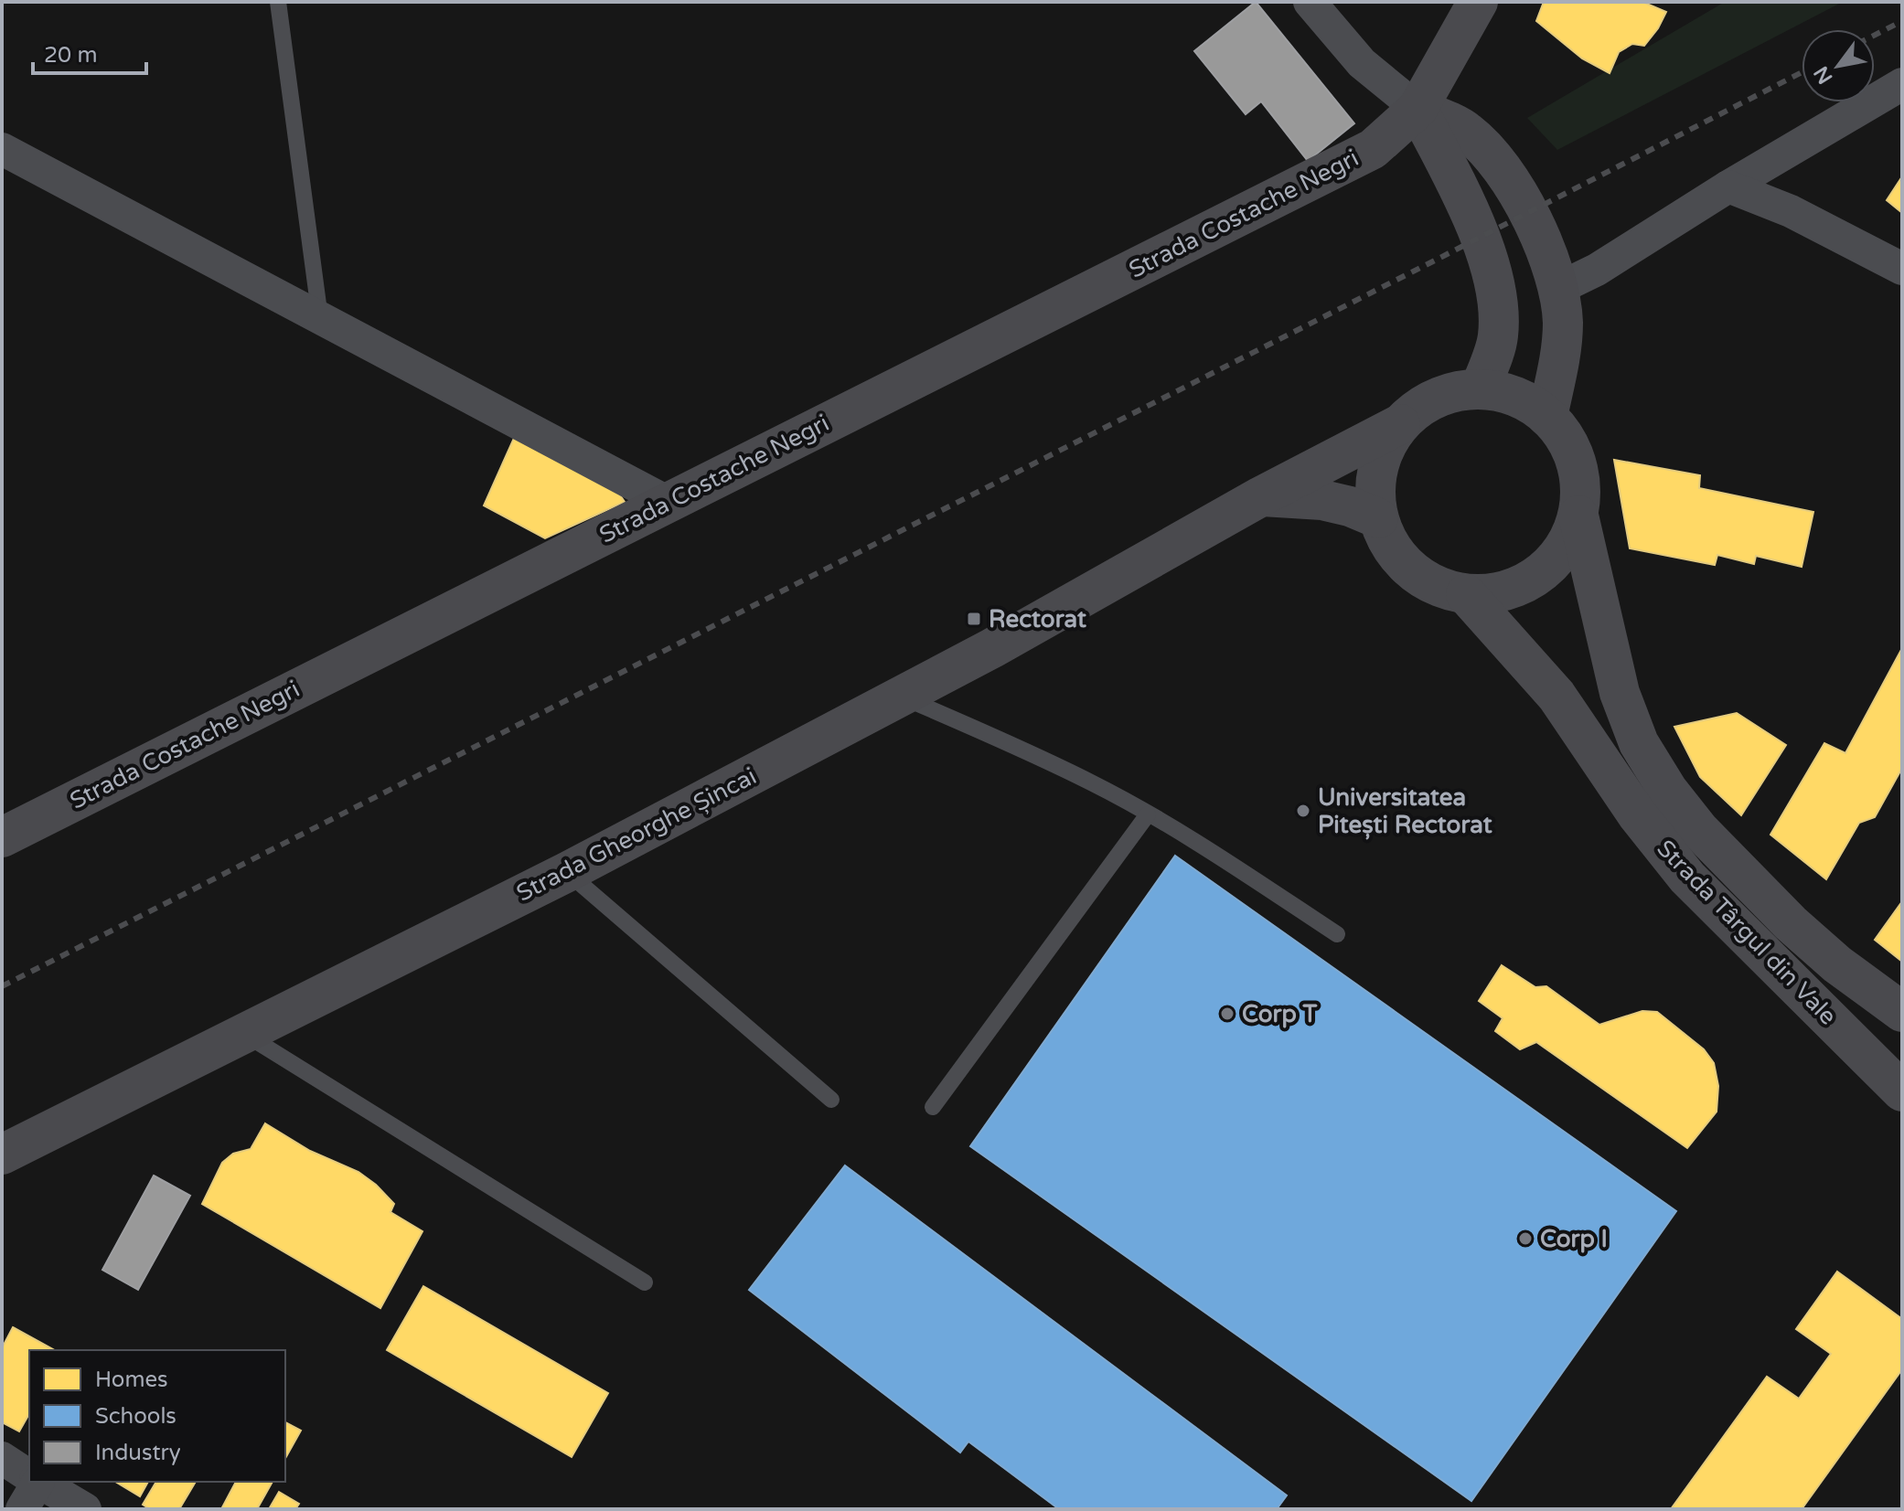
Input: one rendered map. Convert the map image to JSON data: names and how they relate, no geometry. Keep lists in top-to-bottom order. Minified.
{"streets":{"main road":["Strada Costache Negri","Strada Gheorghe Șincai","Strada Târgul din Vale"]},"crossings":[["Strada Gheorghe Șincai","Strada Târgul din Vale"]],"places":{"transit":["Rectorat"],"other":["Universitatea Pitești Rectorat","Corp T","Corp I"]},"legend":["Homes","Schools","Industry"],"scale_bar":"20 m","north":"bottom left"}
